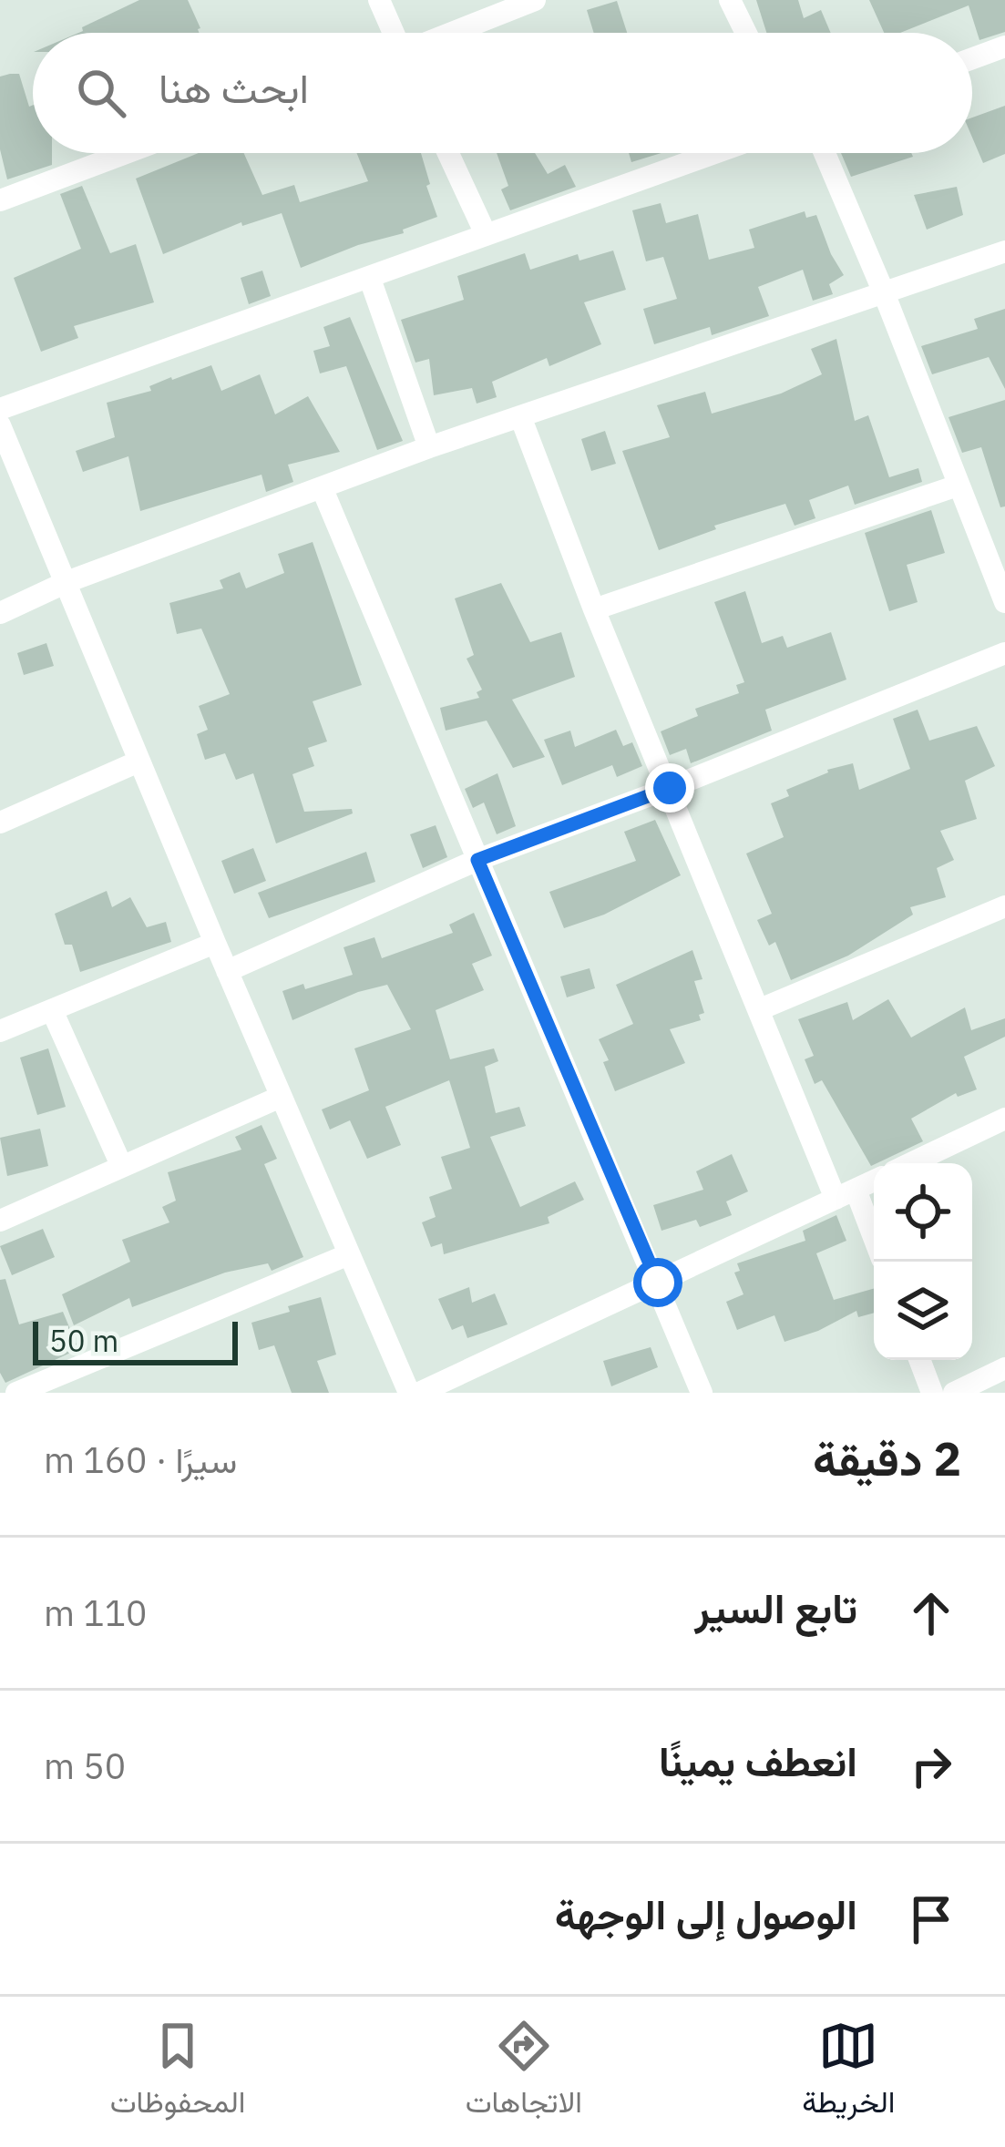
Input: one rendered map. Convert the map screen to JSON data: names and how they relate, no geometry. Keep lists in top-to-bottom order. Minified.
{"scale_bar":"50 m","page":{"search":"ابحث هنا","scale":"50 m","heading":["2 دقيقة","سيرًا · 160 m"],"list":[["تابع السير","110 m"],["انعطف يمينًا","50 m"],"الوصول إلى الوجهة"],"nav":["الخريطة","الاتجاهات","المحفوظات"]}}
